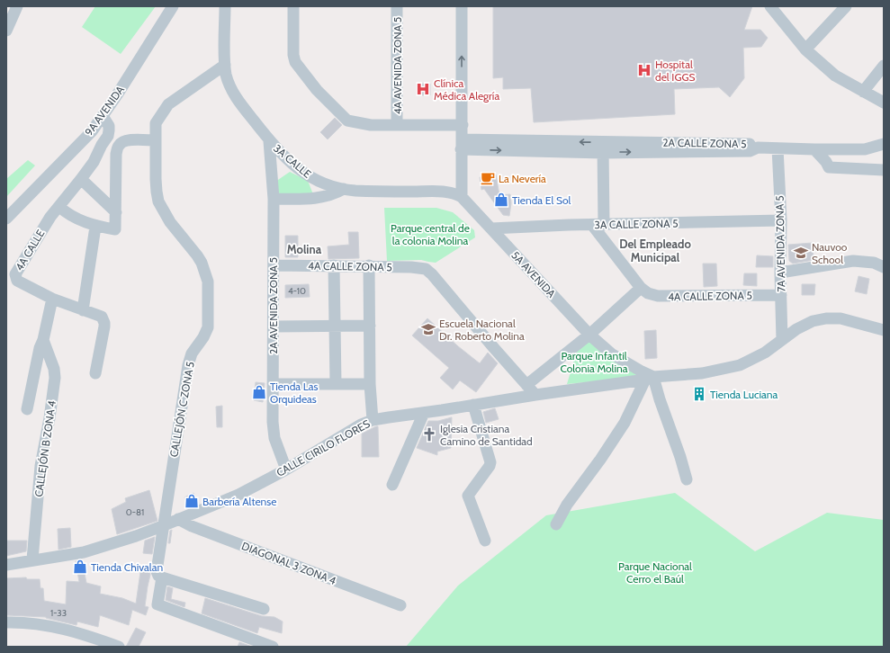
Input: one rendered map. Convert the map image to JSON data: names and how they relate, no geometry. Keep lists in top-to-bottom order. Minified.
{"streets":{"street":["4A AVENIDA ZONA 5","9A AVENIDA","2A CALLE ZONA 5","3A CALLE","3A CALLE ZONA 5","7A AVENIDA ZONA 5","4A CALLE","4A CALLE ZONA 5","5A AVENIDA","2A AVENIDA ZONA 5","CALLEJÓN C ZONA 5","CALLE CIRILO FLORES","CALLEJÓN B ZONA 4","DIAGONAL 3 ZONA 4"]},"crossings":[["9A AVENIDA","4A CALLE"],["2A CALLE ZONA 5","7A AVENIDA ZONA 5"],["3A CALLE","5A AVENIDA"],["3A CALLE","2A AVENIDA ZONA 5"],["3A CALLE","CALLEJÓN C ZONA 5"],["3A CALLE ZONA 5","7A AVENIDA ZONA 5"],["3A CALLE ZONA 5","5A AVENIDA"],["7A AVENIDA ZONA 5","4A CALLE ZONA 5"],["4A CALLE ZONA 5","2A AVENIDA ZONA 5"],["5A AVENIDA","CALLE CIRILO FLORES"],["2A AVENIDA ZONA 5","CALLE CIRILO FLORES"],["CALLEJÓN C ZONA 5","CALLE CIRILO FLORES"],["CALLE CIRILO FLORES","CALLEJÓN B ZONA 4"],["CALLE CIRILO FLORES","DIAGONAL 3 ZONA 4"]],"districts":["Del Empleado Municipal","Molina"],"parks":["Parque central de la colonia Molina","Parque Infantil Colonia Molina","Parque Nacional Cerro el Baúl"],"places":{"hospital":["Hospital del IGGS","Clínica Médica Alegría"],"cafe":["La Nevería"],"shop":["Tienda El Sol","Tienda Las Orquideas","Barbería Altense","Tienda Chivalan"],"school or university":["Nauvoo School","Escuela Nacional Dr. Roberto Molina"],"building":["Tienda Luciana"],"church":["Iglesia Cristiana Camino de Santidad"]},"house_numbers":["4-10","0-81","1-33"]}
